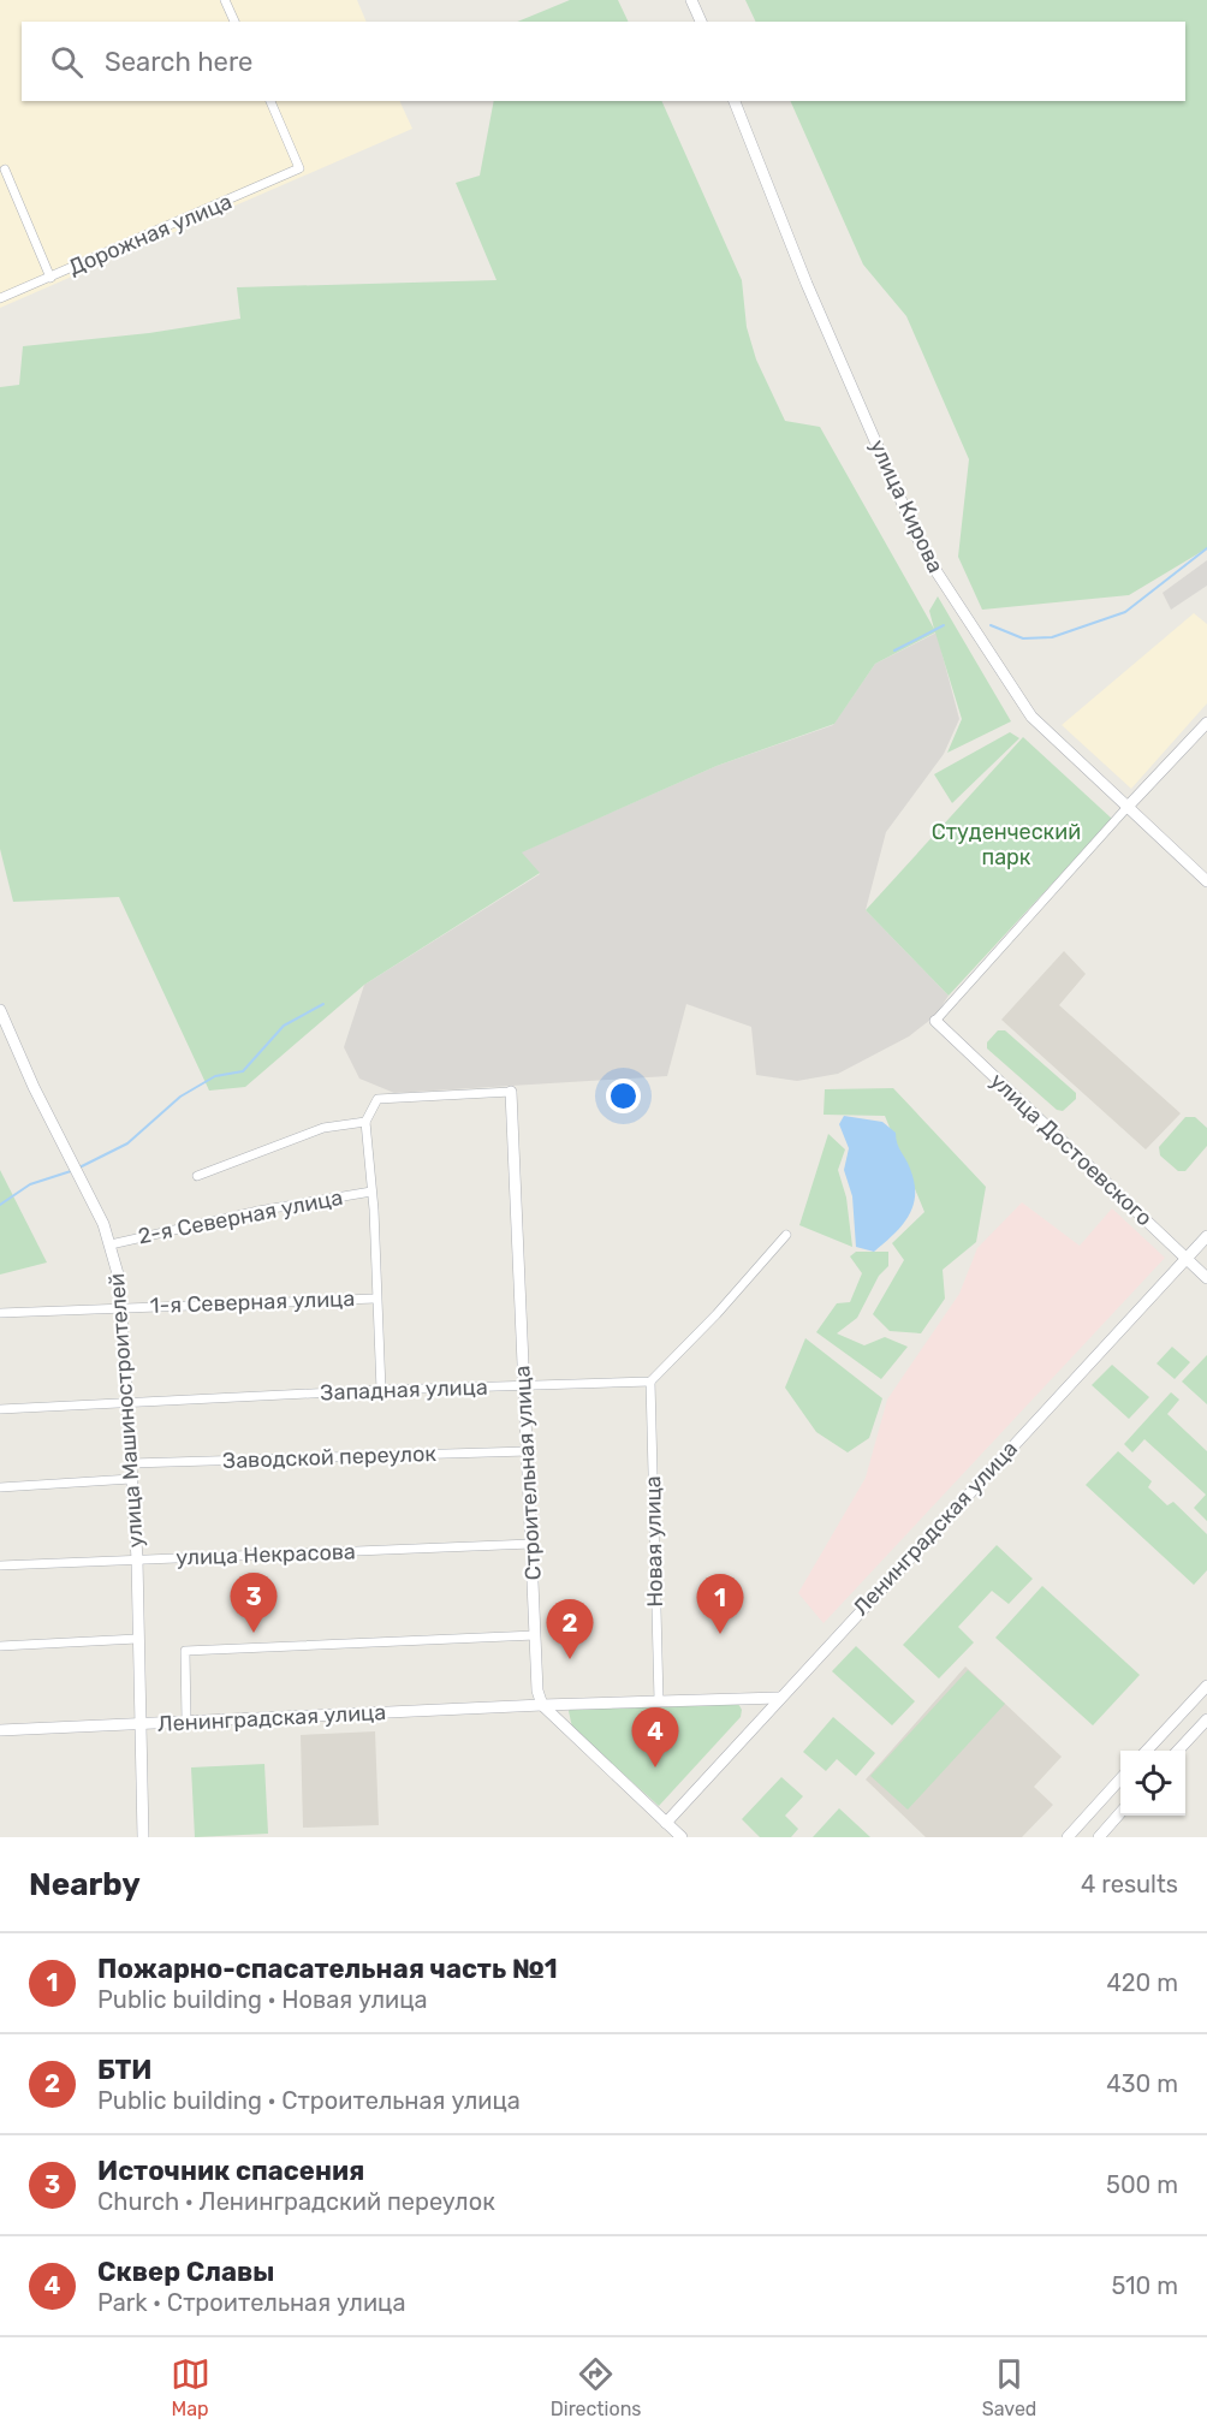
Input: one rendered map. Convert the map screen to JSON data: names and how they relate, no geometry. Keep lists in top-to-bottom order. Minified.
{"streets":{"street":["Дорожная улица","улица Кирова","улица Достоевского","2-я Северная улица","1-я Северная улица","Западная улица","улица Машиностроителей","Заводской переулок","Строительная улица","Ленинградская улица","Новая улица","улица Некрасова"]},"crossings":[["улица Достоевского","Ленинградская улица"],["2-я Северная улица","улица Машиностроителей"],["1-я Северная улица","улица Машиностроителей"],["Западная улица","улица Машиностроителей"],["Западная улица","Строительная улица"],["Западная улица","Новая улица"],["улица Машиностроителей","Заводской переулок"],["улица Машиностроителей","Ленинградская улица"],["улица Машиностроителей","улица Некрасова"],["Заводской переулок","Строительная улица"],["Строительная улица","Ленинградская улица"],["Строительная улица","улица Некрасова"],["Ленинградская улица","Новая улица"]],"parks":["Студенческий парк"],"page":{"search":"Search here","pins":["3","1","2","4"],"heading":["Nearby","4 results"],"list":[{"mark":"1","name":"Пожарно-спасательная часть №1","note":"Public building · Новая улица","value":"420 m"},{"mark":"2","name":"БТИ","note":"Public building · Строительная улица","value":"430 m"},{"mark":"3","name":"Источник спасения","note":"Church · Ленинградский переулок","value":"500 m"},{"mark":"4","name":"Сквер Славы","note":"Park · Строительная улица","value":"510 m"}],"nav":["Map","Directions","Saved"]}}
